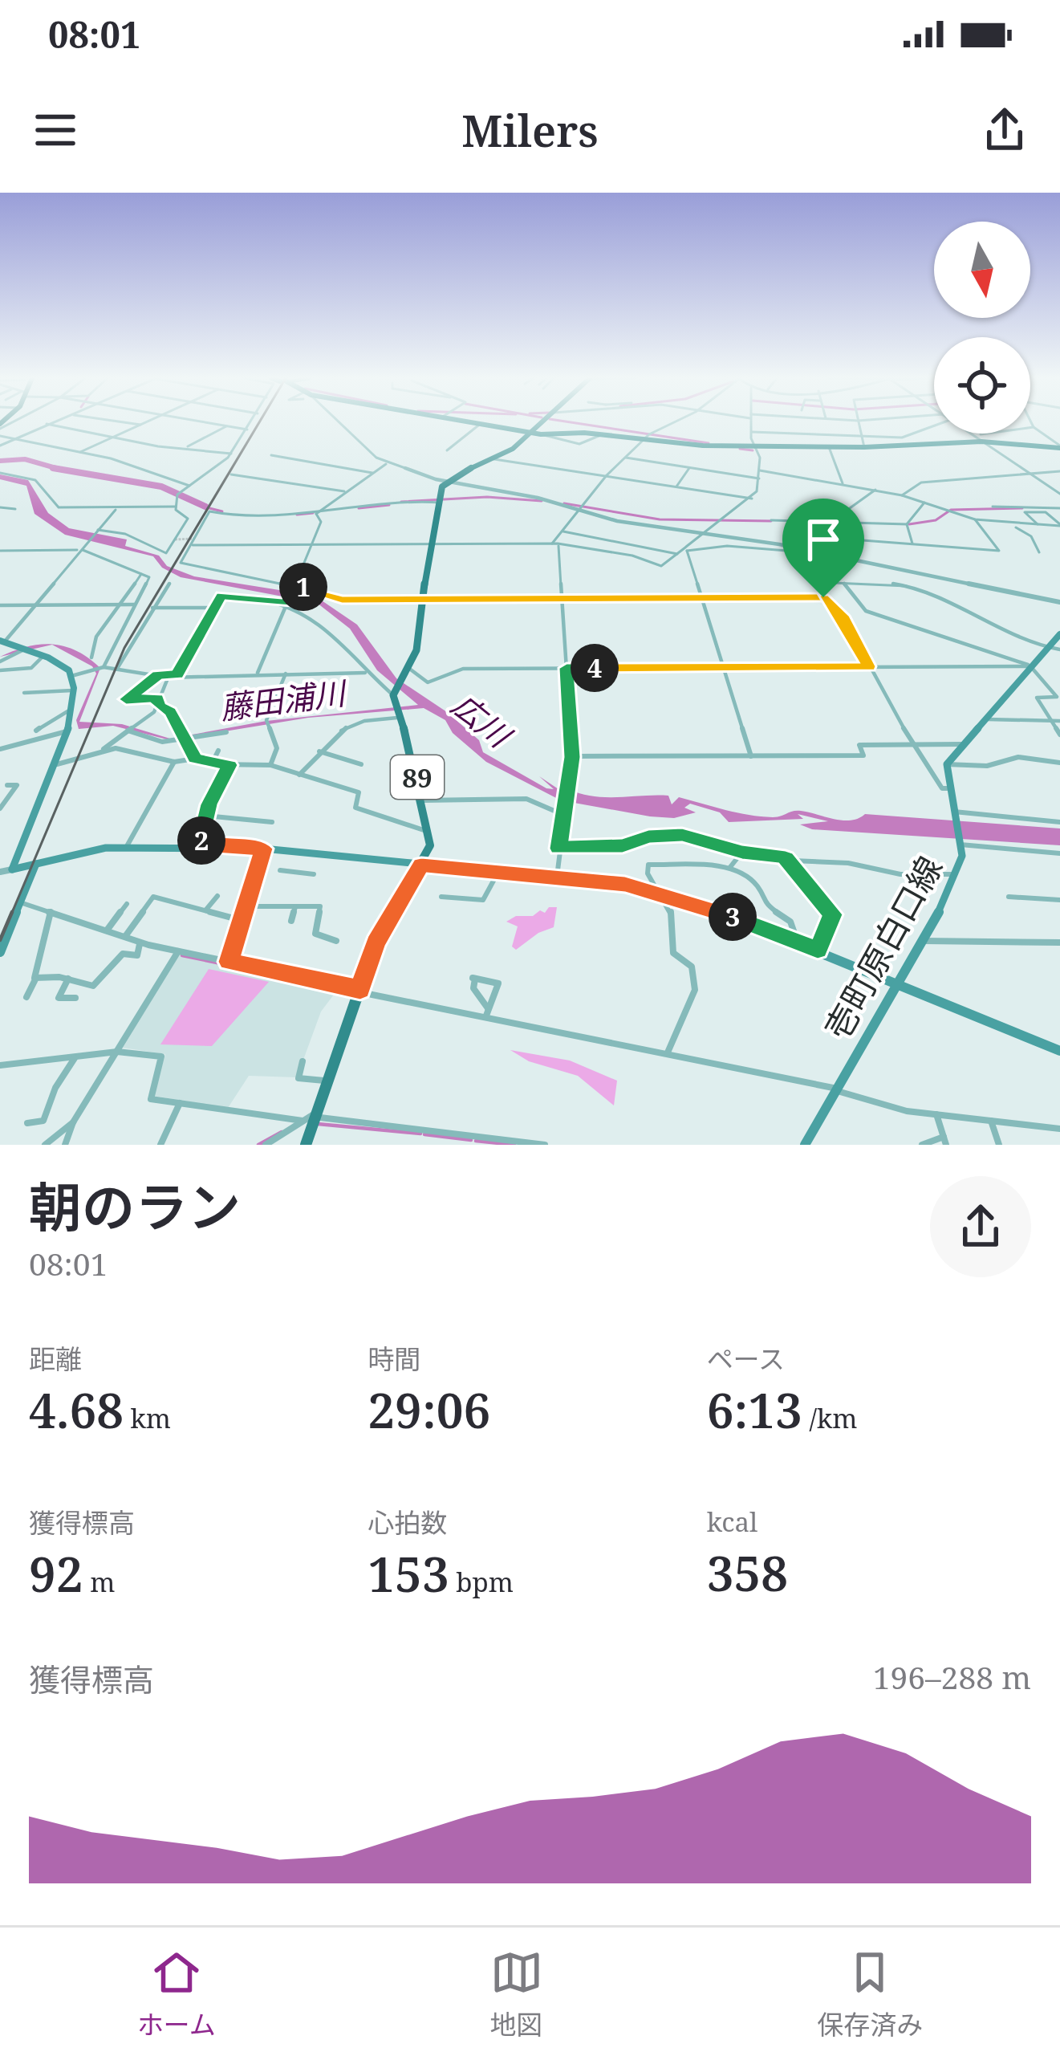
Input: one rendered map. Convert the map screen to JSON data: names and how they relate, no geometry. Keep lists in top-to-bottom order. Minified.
{"streets":{"main road":["89","壱町原白口線"]},"water":["藤田浦川","広川"],"north":"bottom","page":{"status":"08:01","header":"Milers","pins":["1","4","2","3"],"heading":["朝のラン","08:01"],"stats":[["距離","4.68 km"],["時間","29:06"],["ペース","6:13 /km"],["獲得標高","92 m"],["心拍数","153 bpm"],["kcal","358"]],"chart":["獲得標高","196–288 m"],"tabs":["ホーム","地図","保存済み"]}}
